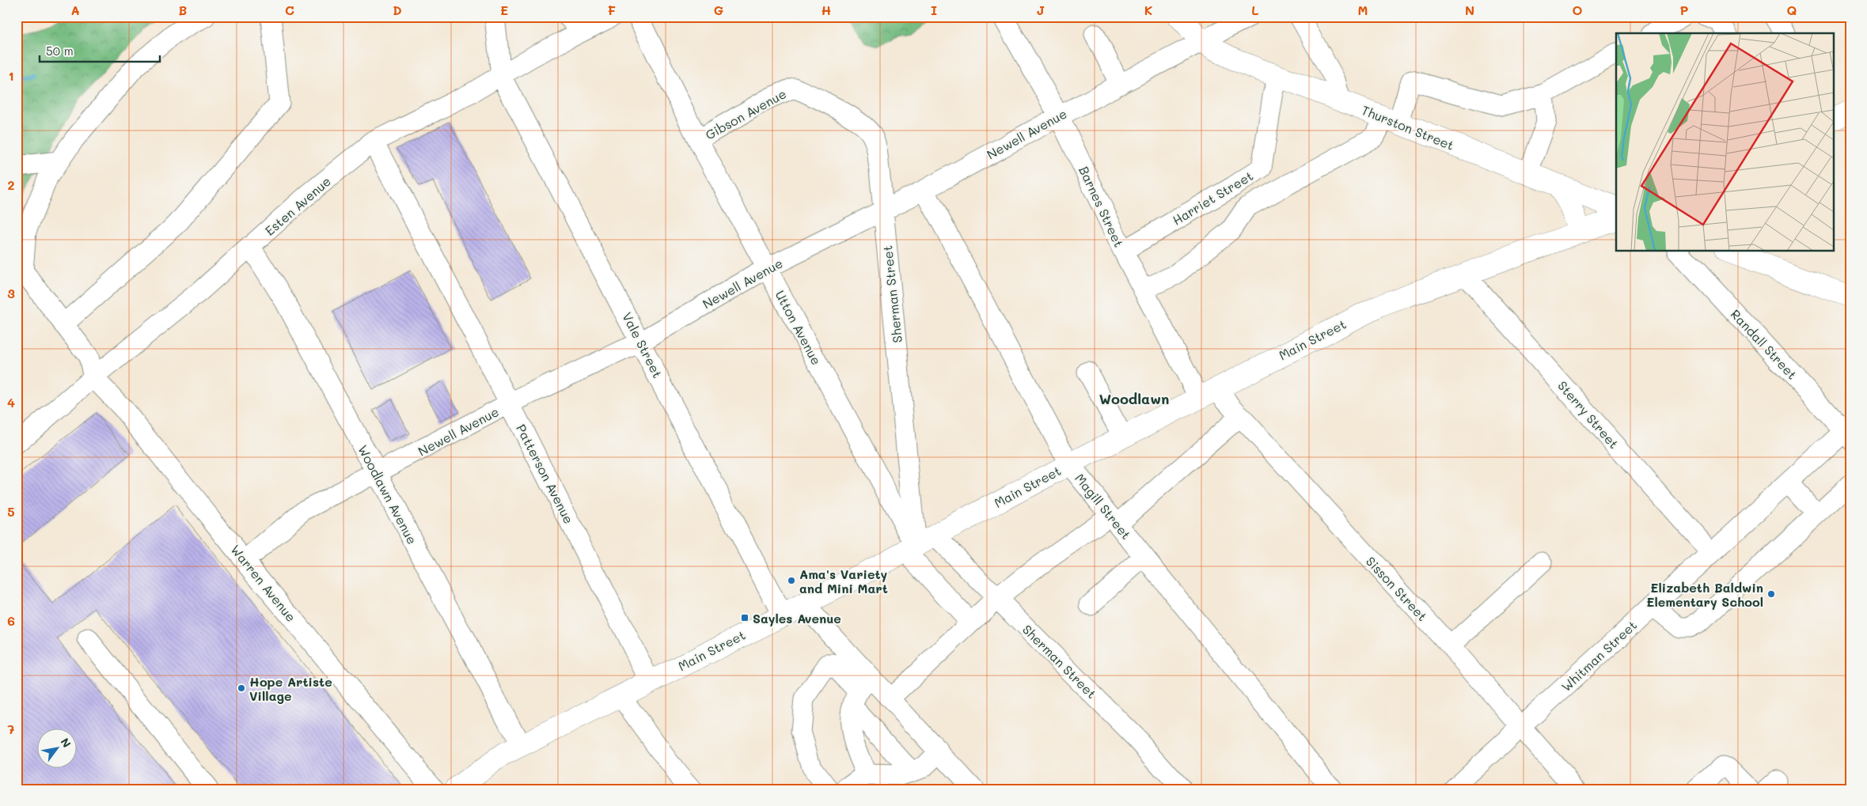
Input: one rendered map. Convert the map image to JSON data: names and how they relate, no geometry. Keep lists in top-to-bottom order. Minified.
{"streets":{"main road":["Thurston Street","Main Street"],"street":["Gibson Avenue","Newell Avenue","Harriet Street","Esten Avenue","Barnes Street","Sherman Street","Utton Avenue","Randall Street","Vale Street","Sterry Street","Patterson Avenue","Woodlawn Avenue","Magill Street","Warren Avenue","Sisson Street","Whitman Street"]},"crossings":[["Gibson Avenue","Sherman Street"],["Gibson Avenue","Utton Avenue"],["Thurston Street","Newell Avenue"],["Thurston Street","Harriet Street"],["Newell Avenue","Barnes Street"],["Newell Avenue","Sherman Street"],["Newell Avenue","Utton Avenue"],["Newell Avenue","Vale Street"],["Newell Avenue","Patterson Avenue"],["Newell Avenue","Woodlawn Avenue"],["Newell Avenue","Magill Street"],["Newell Avenue","Warren Avenue"],["Harriet Street","Barnes Street"],["Esten Avenue","Vale Street"],["Esten Avenue","Patterson Avenue"],["Esten Avenue","Woodlawn Avenue"],["Esten Avenue","Warren Avenue"],["Barnes Street","Main Street"],["Barnes Street","Sisson Street"],["Sherman Street","Utton Avenue"],["Sherman Street","Main Street"],["Utton Avenue","Main Street"],["Main Street","Vale Street"],["Main Street","Sterry Street"],["Main Street","Patterson Avenue"],["Main Street","Woodlawn Avenue"],["Main Street","Magill Street"],["Main Street","Sisson Street"],["Randall Street","Whitman Street"],["Sterry Street","Whitman Street"],["Sisson Street","Whitman Street"]],"districts":["Woodlawn"],"places":{"other":["Ama's Variety and Mini Mart","Elizabeth Baldwin Elementary School","Hope Artiste Village"],"transit":["Sayles Avenue"]},"scale_bar":"50 m","north":"top right","grid":{"columns":["A","B","C","D","E","F","G","H","I","J","K","L","M","N","O","P","Q"],"rows":["1","2","3","4","5","6","7"]}}
